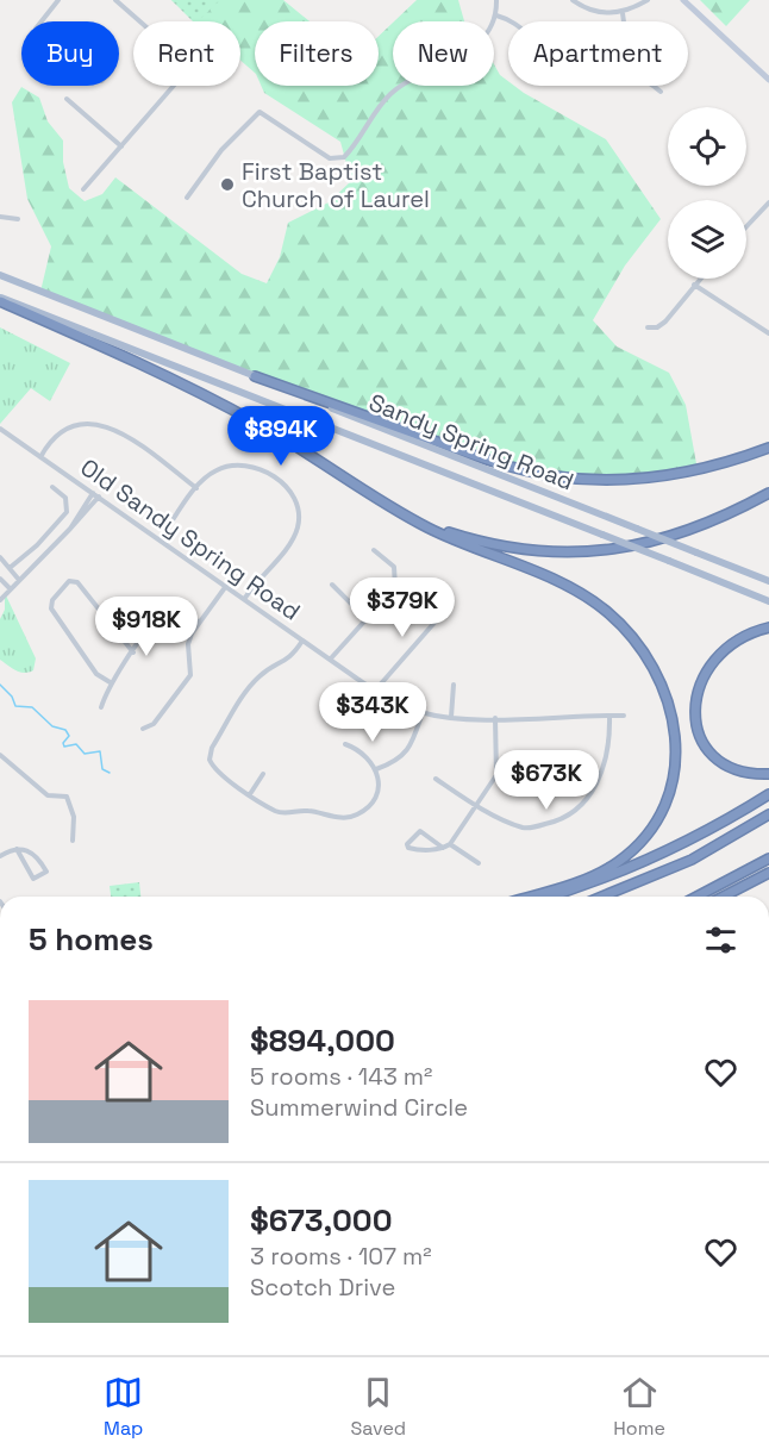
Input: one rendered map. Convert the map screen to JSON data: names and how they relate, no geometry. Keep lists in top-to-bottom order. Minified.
{"streets":{"main road":["Sandy Spring Road"],"street":["Old Sandy Spring Road"]},"places":["First Baptist Church of Laurel"],"page":{"chip":["Buy","Rent","Filters","New","Apartment"],"price":["$894K","$379K","$918K","$343K","$673K"],"heading":"5 homes","list":[{"name":"$894,000","note":"5 rooms · 143 m² · Summerwind Circle"},{"name":"$673,000","note":"3 rooms · 107 m² · Scotch Drive"}],"tabs":["Map","Saved","Home"]}}
